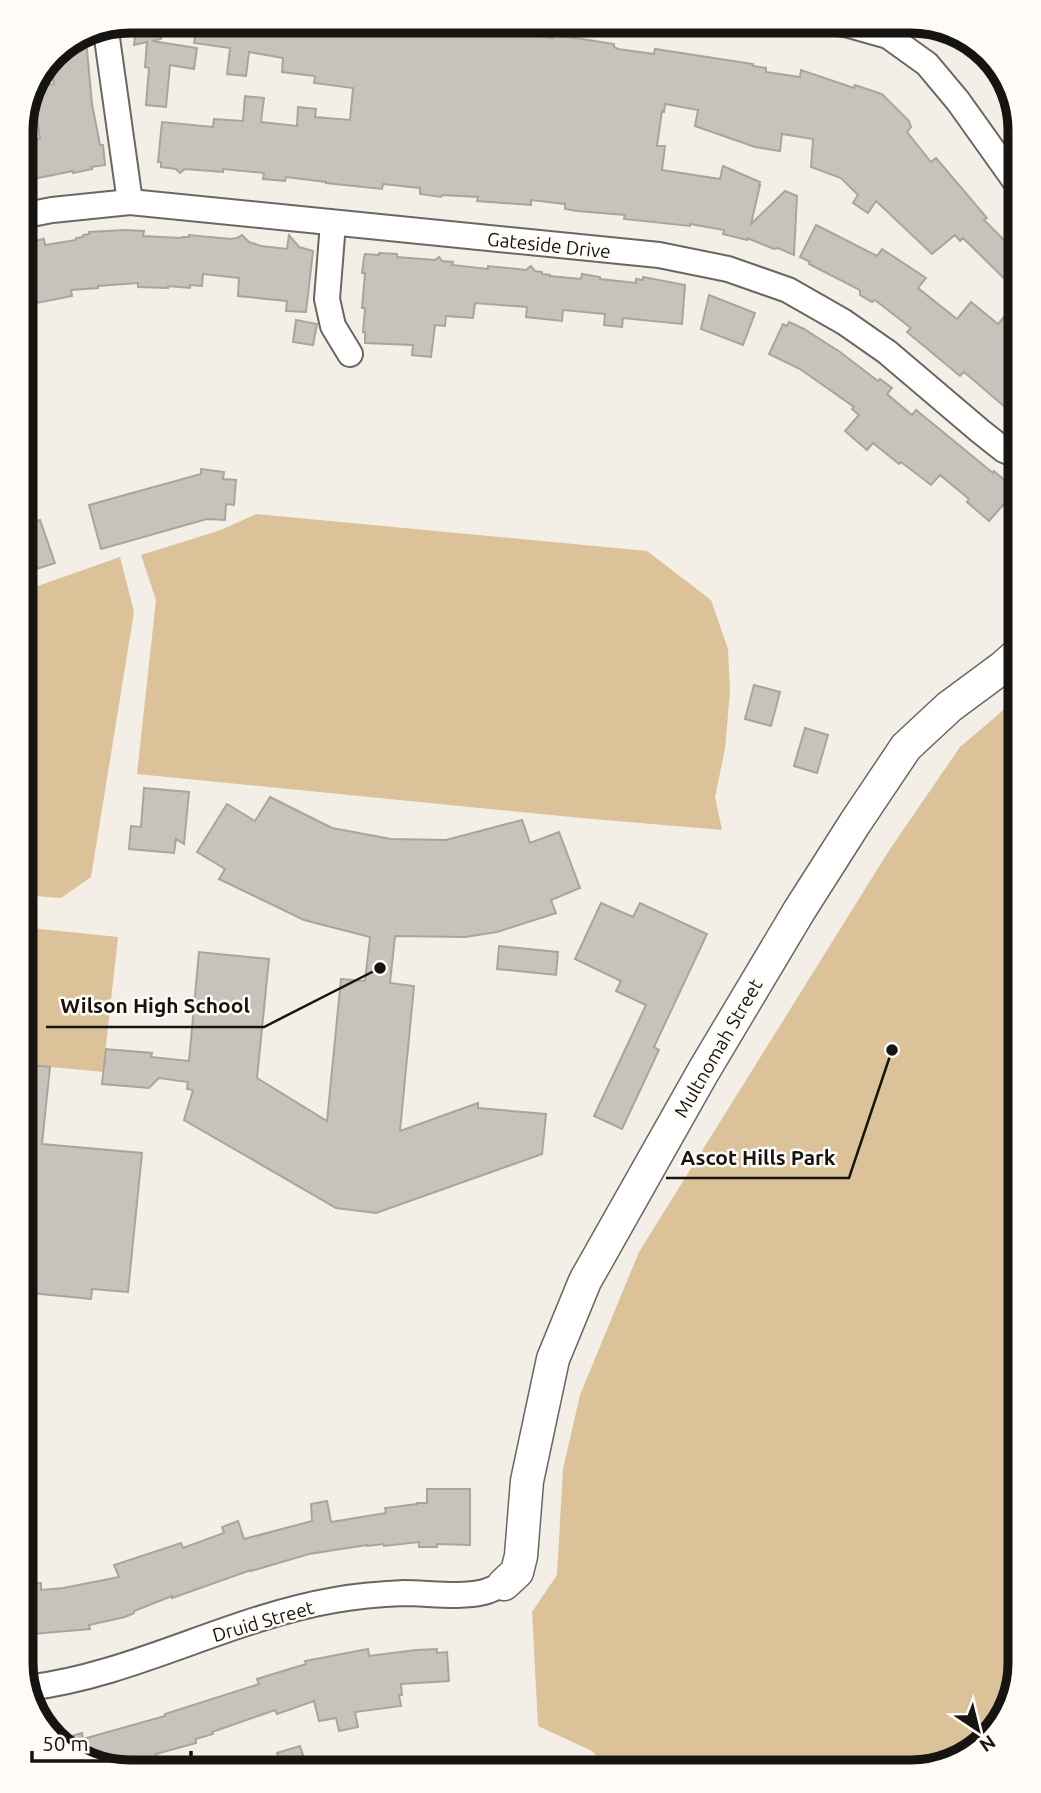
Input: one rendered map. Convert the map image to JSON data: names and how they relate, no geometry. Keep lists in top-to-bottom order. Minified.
{"streets":{"street":["Gateside Drive","Multnomah Street","Druid Street"]},"crossings":[["Multnomah Street","Druid Street"]],"places":["Wilson High School","Ascot Hills Park"],"scale_bar":"50 m","north":"bottom right"}
